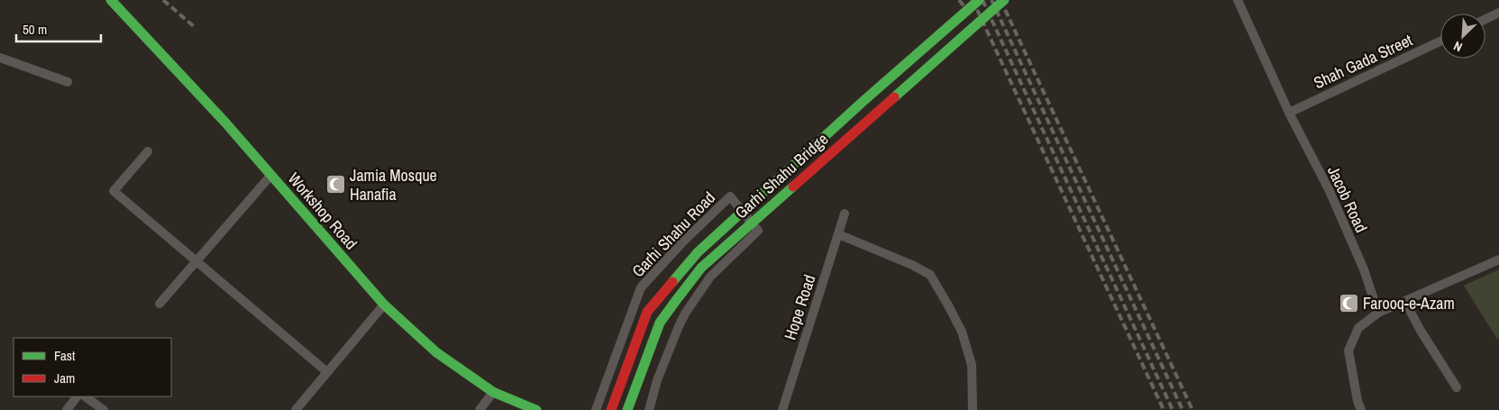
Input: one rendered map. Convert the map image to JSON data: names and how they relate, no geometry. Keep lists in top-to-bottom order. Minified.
{"streets":{"main road":["Garhi Shahu Bridge","Workshop Road"],"street":["Shah Gada Street","Jacob Road","Garhi Shahu Road","Hope Road"]},"crossings":[["Shah Gada Street","Jacob Road"]],"places":{"mosque":["Jamia Mosque Hanafia","Farooq-e-Azam"]},"legend":["Fast","Jam"],"scale_bar":"50 m","north":"bottom left"}
